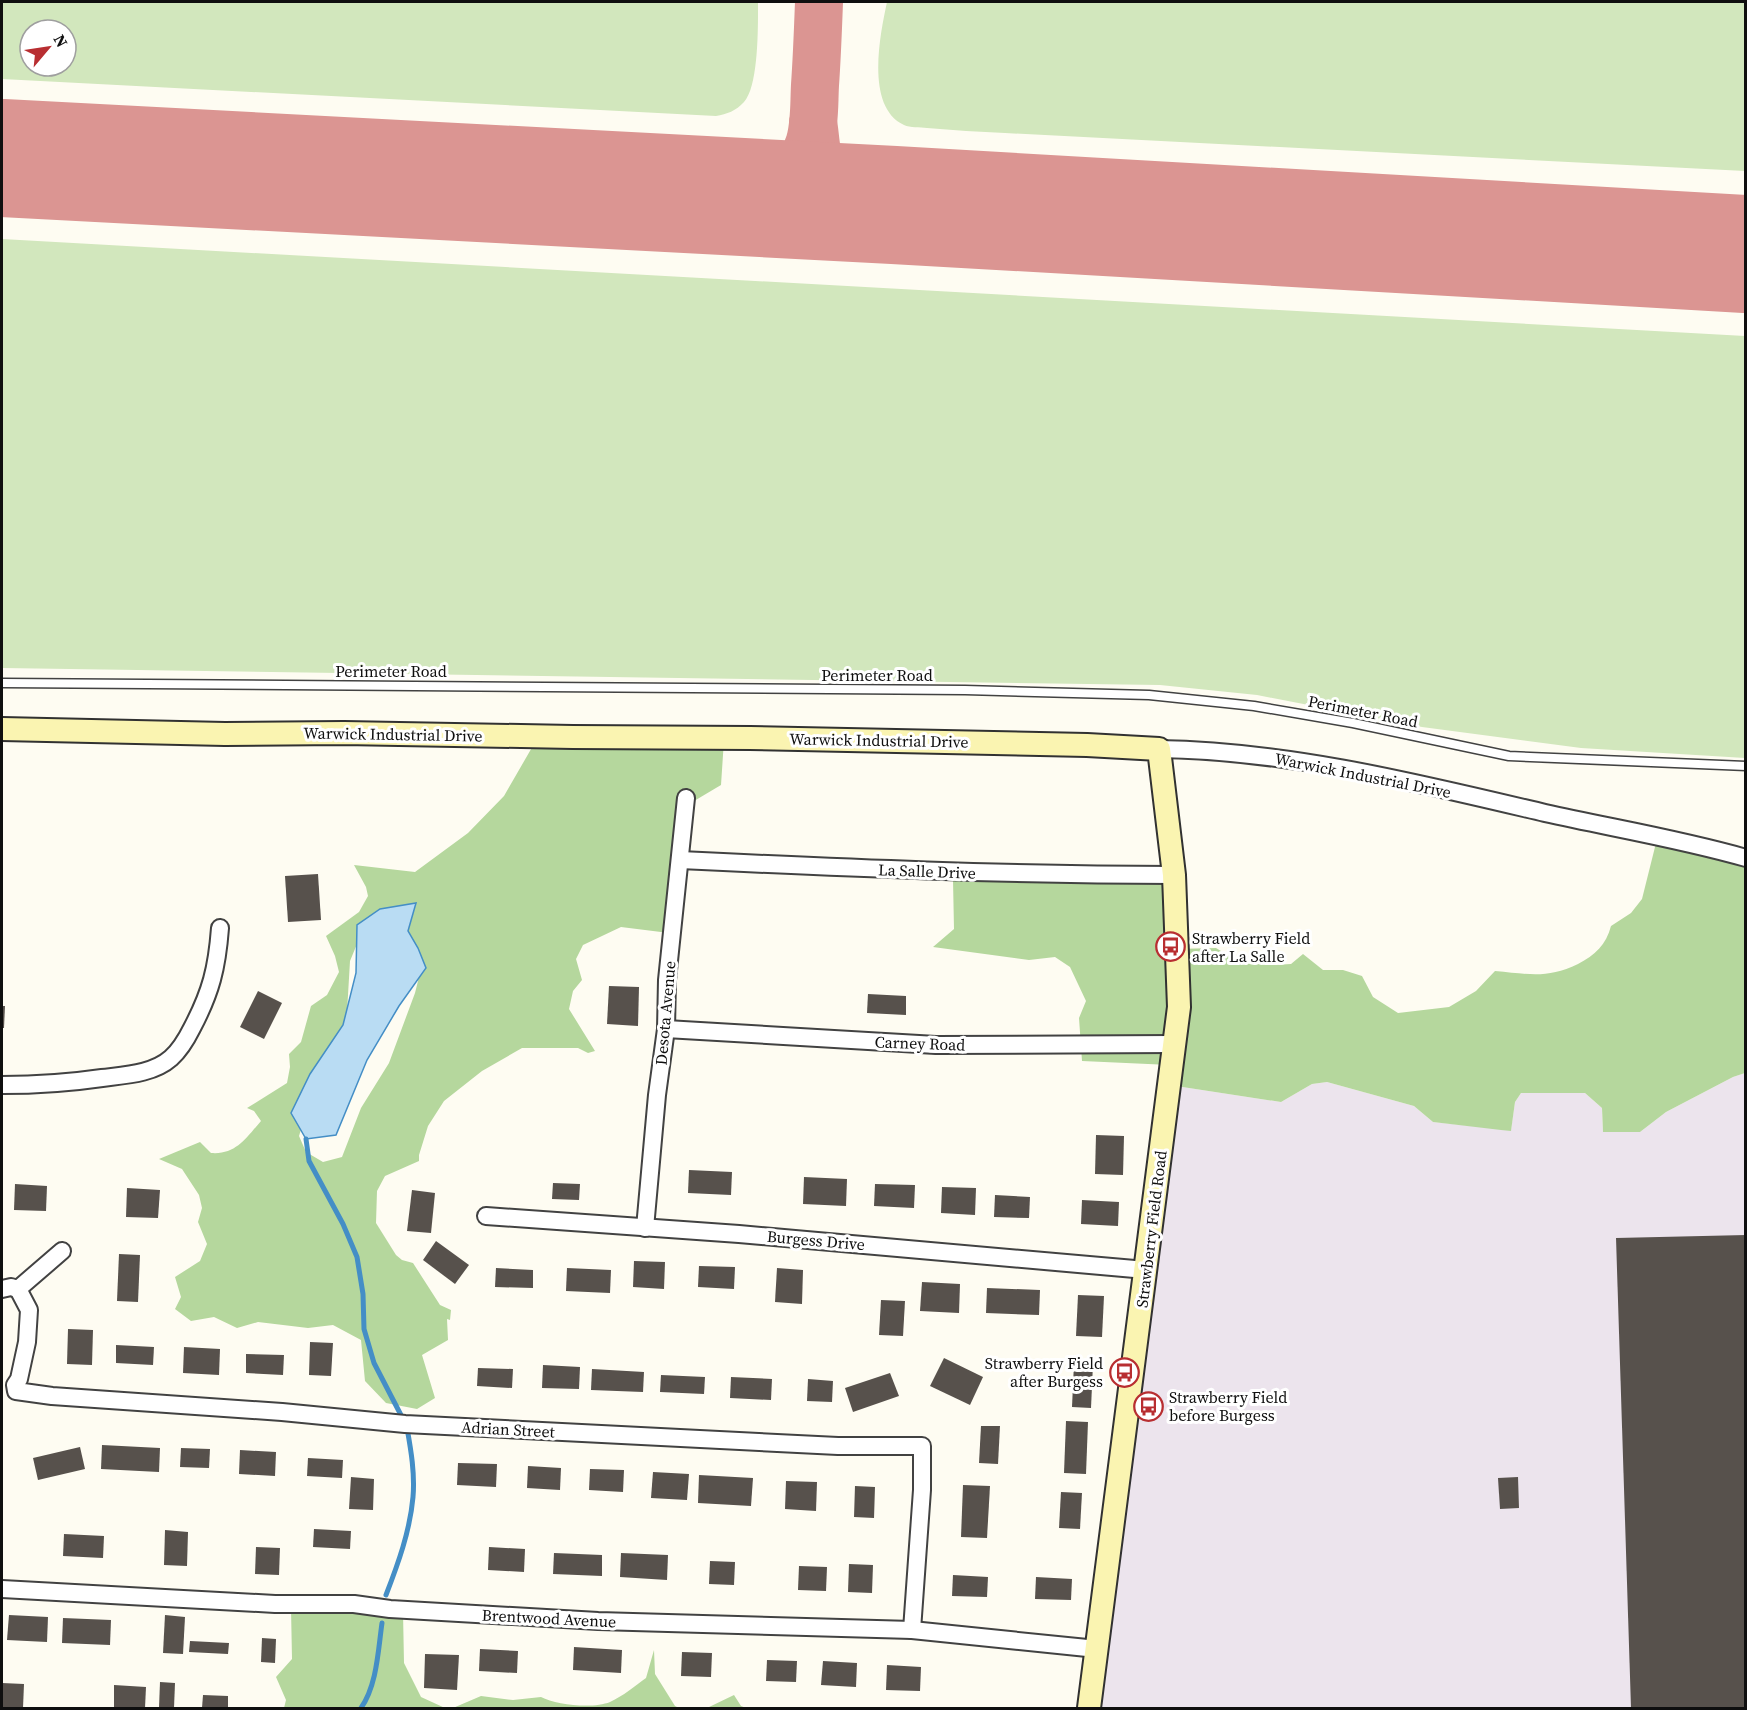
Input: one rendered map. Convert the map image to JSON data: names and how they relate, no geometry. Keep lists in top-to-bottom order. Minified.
{"streets":{"street":["Warwick Industrial Drive","La Salle Drive","Desota Avenue","Carney Road","Strawberry Field Road","Burgess Drive","Adrian Street","Brentwood Avenue"],"lane":["Perimeter Road"]},"crossings":[["Warwick Industrial Drive","Strawberry Field Road"],["La Salle Drive","Desota Avenue"],["La Salle Drive","Strawberry Field Road"],["Desota Avenue","Carney Road"],["Desota Avenue","Burgess Drive"],["Carney Road","Strawberry Field Road"],["Strawberry Field Road","Burgess Drive"],["Strawberry Field Road","Brentwood Avenue"],["Adrian Street","Brentwood Avenue"]],"places":{"bus stop":["Strawberry Field after La Salle","Strawberry Field after Burgess","Strawberry Field before Burgess"]},"north":"top right"}
